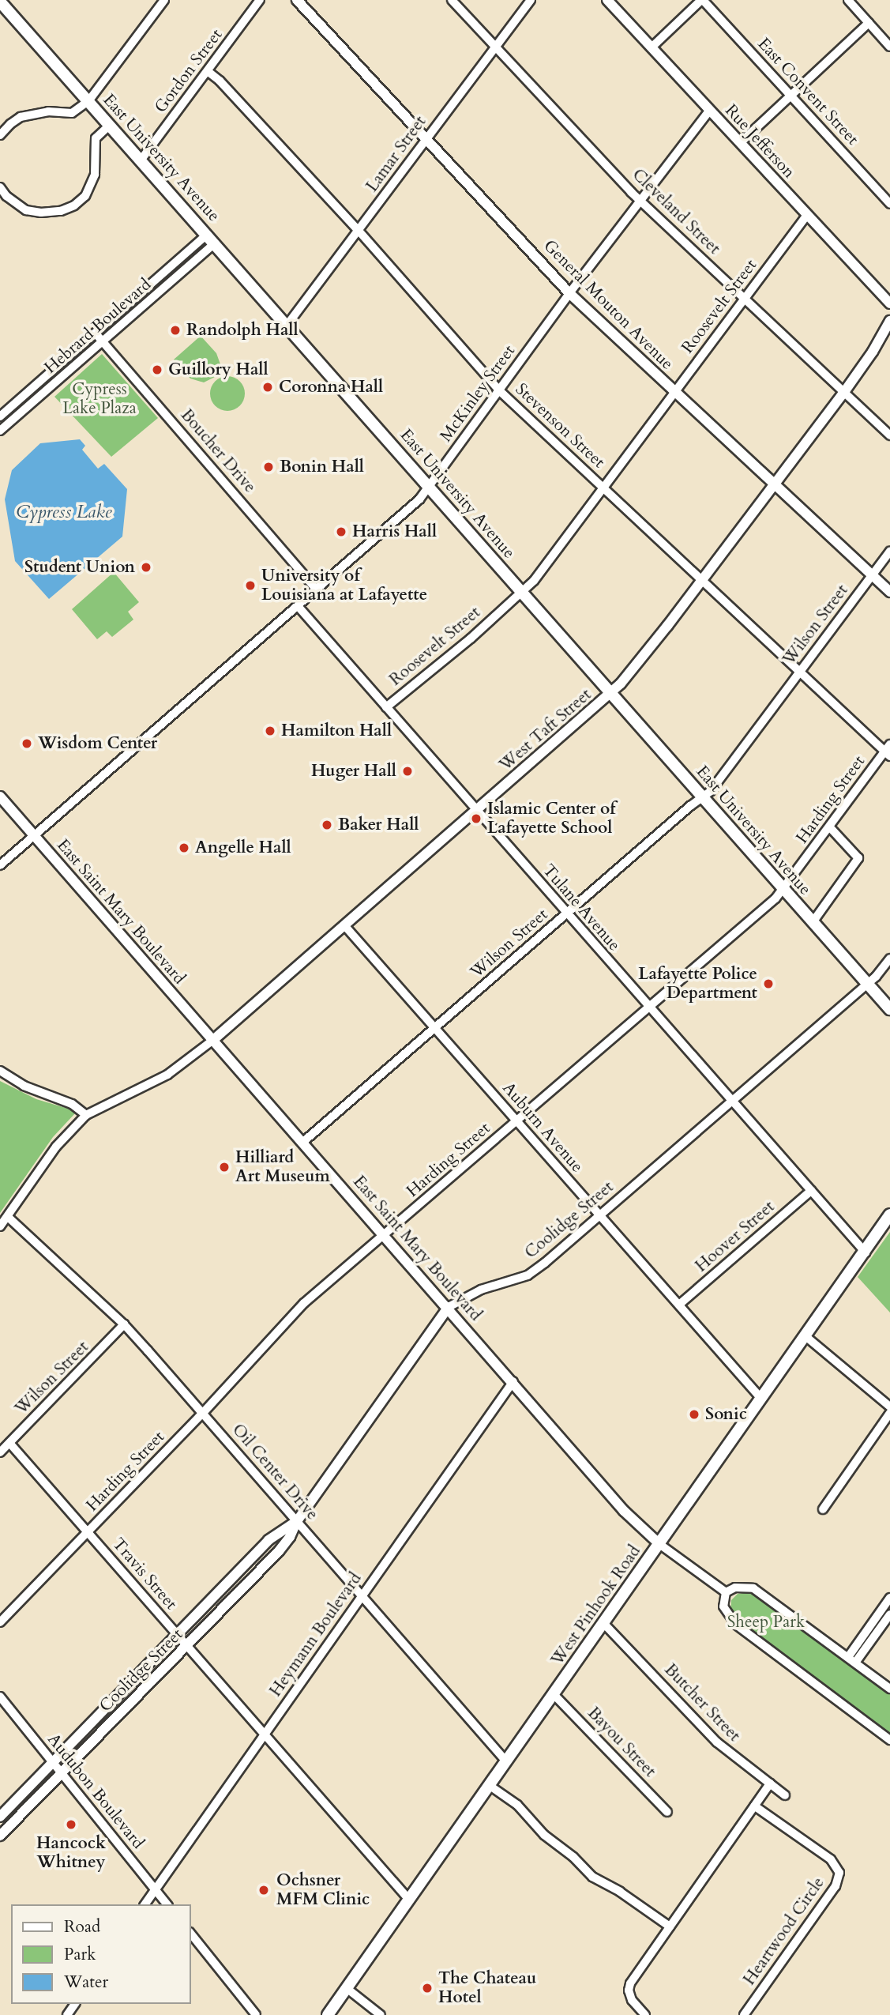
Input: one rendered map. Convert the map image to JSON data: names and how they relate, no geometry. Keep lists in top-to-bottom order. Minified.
{"streets":{"main road":["East University Avenue","West Pinhook Road"],"street":["Gordon Street","East Convent Street","Rue Jefferson","Lamar Street","Cleveland Street","General Mouton Avenue","Roosevelt Street","Hebrard Boulevard","McKinley Street","Stevenson Street","Boucher Drive","Wilson Street","West Taft Street","Harding Street","Tulane Avenue","East Saint Mary Boulevard","Auburn Avenue","Coolidge Street","Hoover Street","Oil Center Drive","Travis Street","Heymann Boulevard","Butcher Street","Bayou Street","Audubon Boulevard","Heartwood Circle"]},"crossings":[["Gordon Street","East University Avenue"],["Gordon Street","Stevenson Street"],["Rue Jefferson","Roosevelt Street"],["Rue Jefferson","McKinley Street"],["Lamar Street","East University Avenue"],["Lamar Street","Cleveland Street"],["Lamar Street","General Mouton Avenue"],["Lamar Street","Stevenson Street"],["East University Avenue","Roosevelt Street"],["East University Avenue","Hebrard Boulevard"],["East University Avenue","McKinley Street"],["East University Avenue","Wilson Street"],["East University Avenue","West Taft Street"],["East University Avenue","Harding Street"],["East University Avenue","Coolidge Street"],["Cleveland Street","Roosevelt Street"],["Cleveland Street","McKinley Street"],["Cleveland Street","West Taft Street"],["General Mouton Avenue","Roosevelt Street"],["General Mouton Avenue","McKinley Street"],["General Mouton Avenue","Wilson Street"],["General Mouton Avenue","West Taft Street"],["Roosevelt Street","Stevenson Street"],["Roosevelt Street","Tulane Avenue"],["Hebrard Boulevard","Boucher Drive"],["McKinley Street","Stevenson Street"],["McKinley Street","Boucher Drive"],["McKinley Street","Tulane Avenue"],["McKinley Street","East Saint Mary Boulevard"],["Stevenson Street","Wilson Street"],["Stevenson Street","West Taft Street"],["Stevenson Street","Harding Street"],["Wilson Street","Tulane Avenue"],["Wilson Street","East Saint Mary Boulevard"],["Wilson Street","Auburn Avenue"],["Wilson Street","Oil Center Drive"],["Wilson Street","Travis Street"],["West Taft Street","Tulane Avenue"],["West Taft Street","East Saint Mary Boulevard"],["West Taft Street","Auburn Avenue"],["Harding Street","Tulane Avenue"],["Harding Street","East Saint Mary Boulevard"],["Harding Street","Auburn Avenue"],["Harding Street","Oil Center Drive"],["Harding Street","Travis Street"],["Tulane Avenue","Coolidge Street"],["Tulane Avenue","Hoover Street"],["Tulane Avenue","West Pinhook Road"],["East Saint Mary Boulevard","Coolidge Street"],["East Saint Mary Boulevard","West Pinhook Road"],["East Saint Mary Boulevard","Heymann Boulevard"],["Auburn Avenue","Coolidge Street"],["Auburn Avenue","Hoover Street"],["Auburn Avenue","West Pinhook Road"],["Coolidge Street","Oil Center Drive"],["Coolidge Street","Travis Street"],["Coolidge Street","Audubon Boulevard"],["Oil Center Drive","West Pinhook Road"],["Oil Center Drive","Heymann Boulevard"],["Travis Street","West Pinhook Road"],["Travis Street","Heymann Boulevard"],["West Pinhook Road","Butcher Street"],["West Pinhook Road","Bayou Street"],["Heymann Boulevard","Audubon Boulevard"]],"water":["Cypress Lake"],"parks":["Cypress Lake Plaza","Sheep Park"],"places":["Randolph Hall","Guillory Hall","Coronna Hall","Bonin Hall","Harris Hall","Student Union","University of Louisiana at Lafayette","Hamilton Hall","Wisdom Center","Huger Hall","Islamic Center of Lafayette School","Baker Hall","Angelle Hall","Lafayette Police Department","Hilliard Art Museum","Sonic","Hancock Whitney","Ochsner MFM Clinic","The Chateau Hotel"],"legend":["Road","Park","Water"]}
